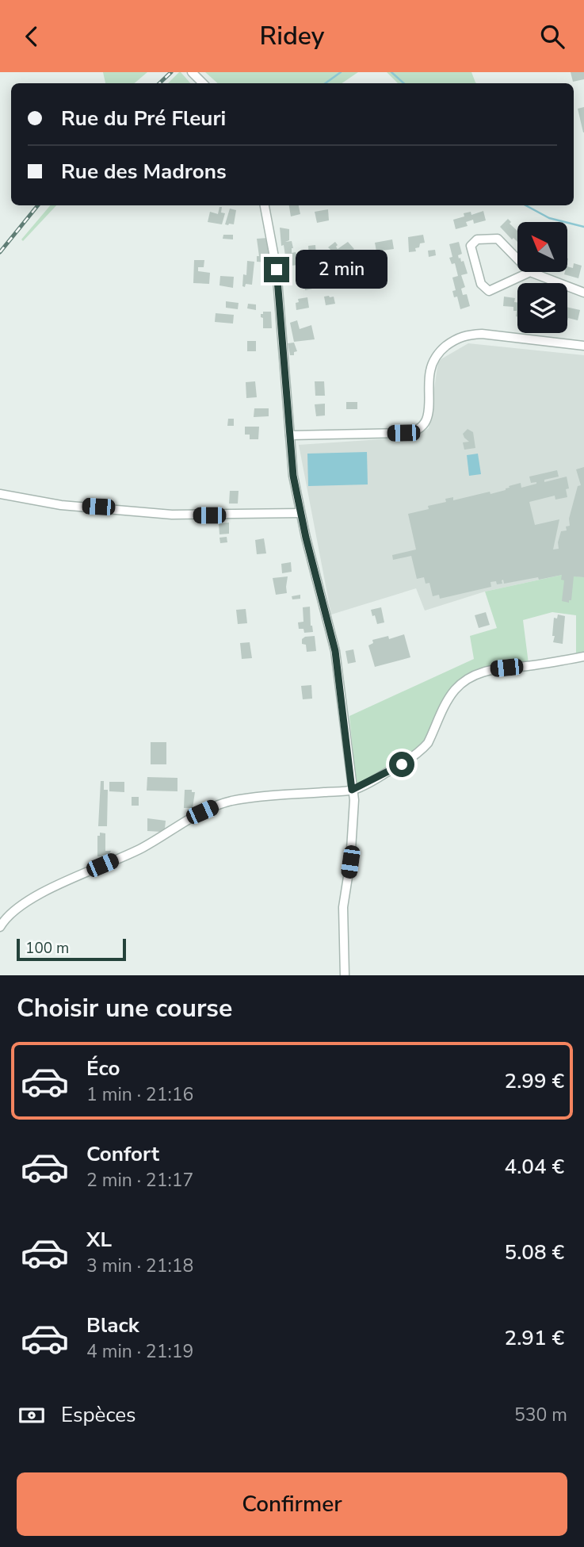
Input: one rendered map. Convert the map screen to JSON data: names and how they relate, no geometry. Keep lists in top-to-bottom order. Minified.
{"scale_bar":"100 m","north":"top left","page":{"header":"Ridey","banner":["Rue du Pré Fleuri","Rue des Madrons"],"bubble":"2 min","scale":"100 m","heading":"Choisir une course","list":[{"name":"Éco","note":"1 min · 21:16","value":"2.99 €"},{"name":"Confort","note":"2 min · 21:17","value":"4.04 €"},{"name":"XL","note":"3 min · 21:18","value":"5.08 €"},{"name":"Black","note":"4 min · 21:19","value":"2.91 €"}],"pay":["Espèces","530 m"],"buttons":"Confirmer"}}
